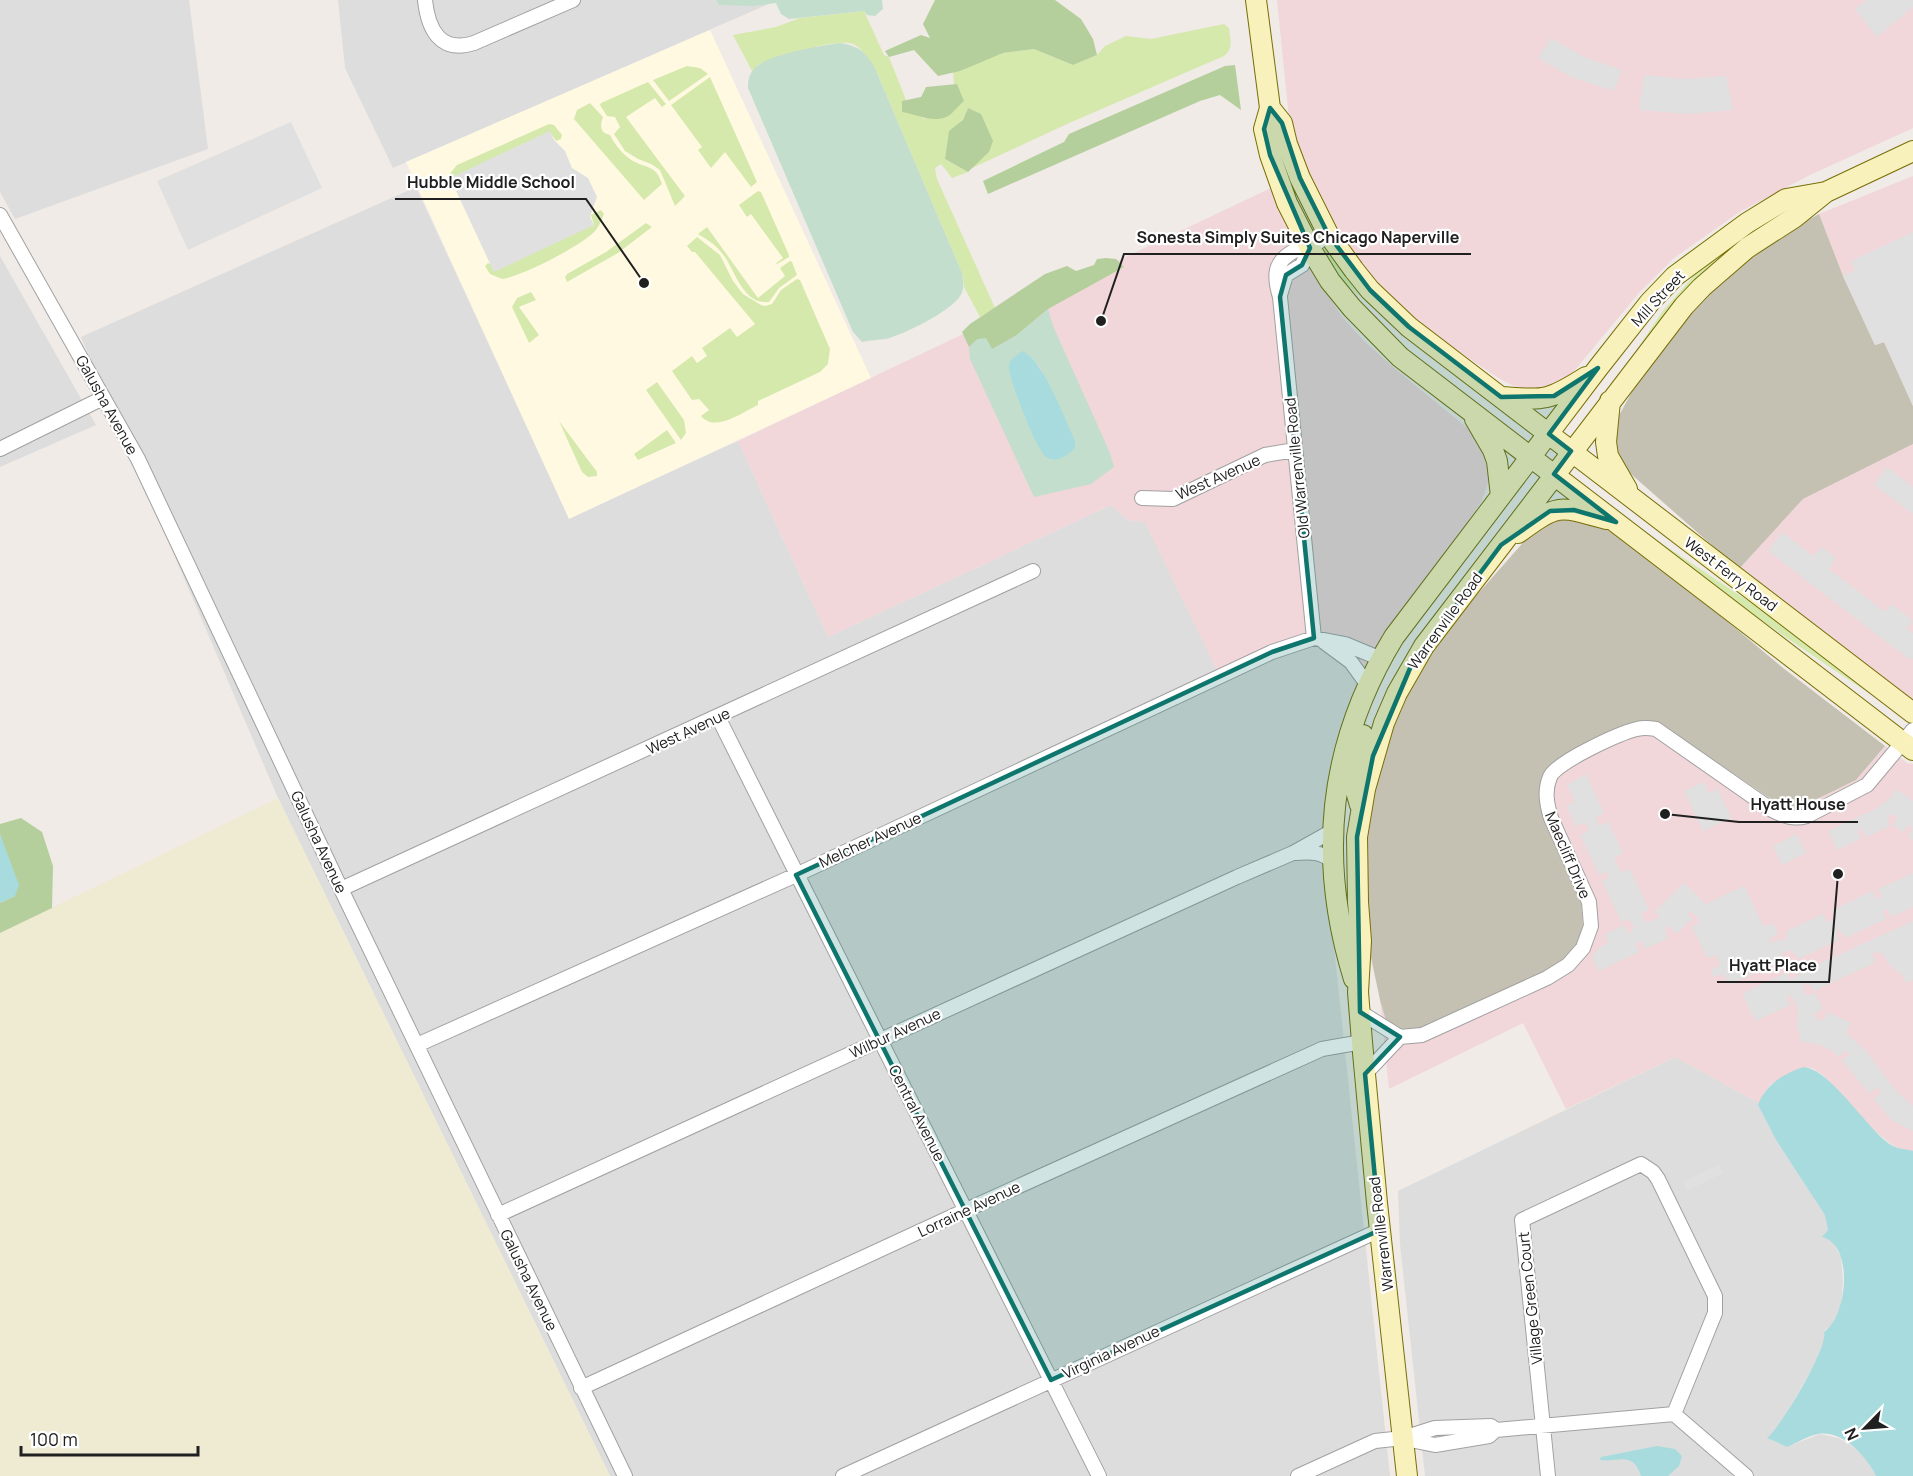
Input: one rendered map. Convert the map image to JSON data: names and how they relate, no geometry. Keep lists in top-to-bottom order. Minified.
{"streets":{"main road":["Mill Street","West Ferry Road","Warrenville Road"],"street":["Galusha Avenue","Old Warrenville Road","West Avenue","Melcher Avenue","Maecliff Drive","Wilbur Avenue","Central Avenue","Lorraine Avenue","Village Green Court","Virginia Avenue"]},"crossings":[["Mill Street","West Ferry Road"],["Mill Street","Warrenville Road"],["Galusha Avenue","West Avenue"],["Galusha Avenue","Melcher Avenue"],["Galusha Avenue","Wilbur Avenue"],["Galusha Avenue","Lorraine Avenue"],["Old Warrenville Road","West Avenue"],["Old Warrenville Road","Melcher Avenue"],["West Avenue","Central Avenue"],["West Ferry Road","Warrenville Road"],["West Ferry Road","Maecliff Drive"],["Warrenville Road","Melcher Avenue"],["Warrenville Road","Wilbur Avenue"],["Warrenville Road","Lorraine Avenue"],["Warrenville Road","Virginia Avenue"],["Melcher Avenue","Central Avenue"],["Wilbur Avenue","Central Avenue"],["Central Avenue","Lorraine Avenue"],["Central Avenue","Virginia Avenue"]],"places":["Hubble Middle School","Sonesta Simply Suites Chicago Naperville","Hyatt House","Hyatt Place"],"scale_bar":"100 m","north":"bottom left"}
